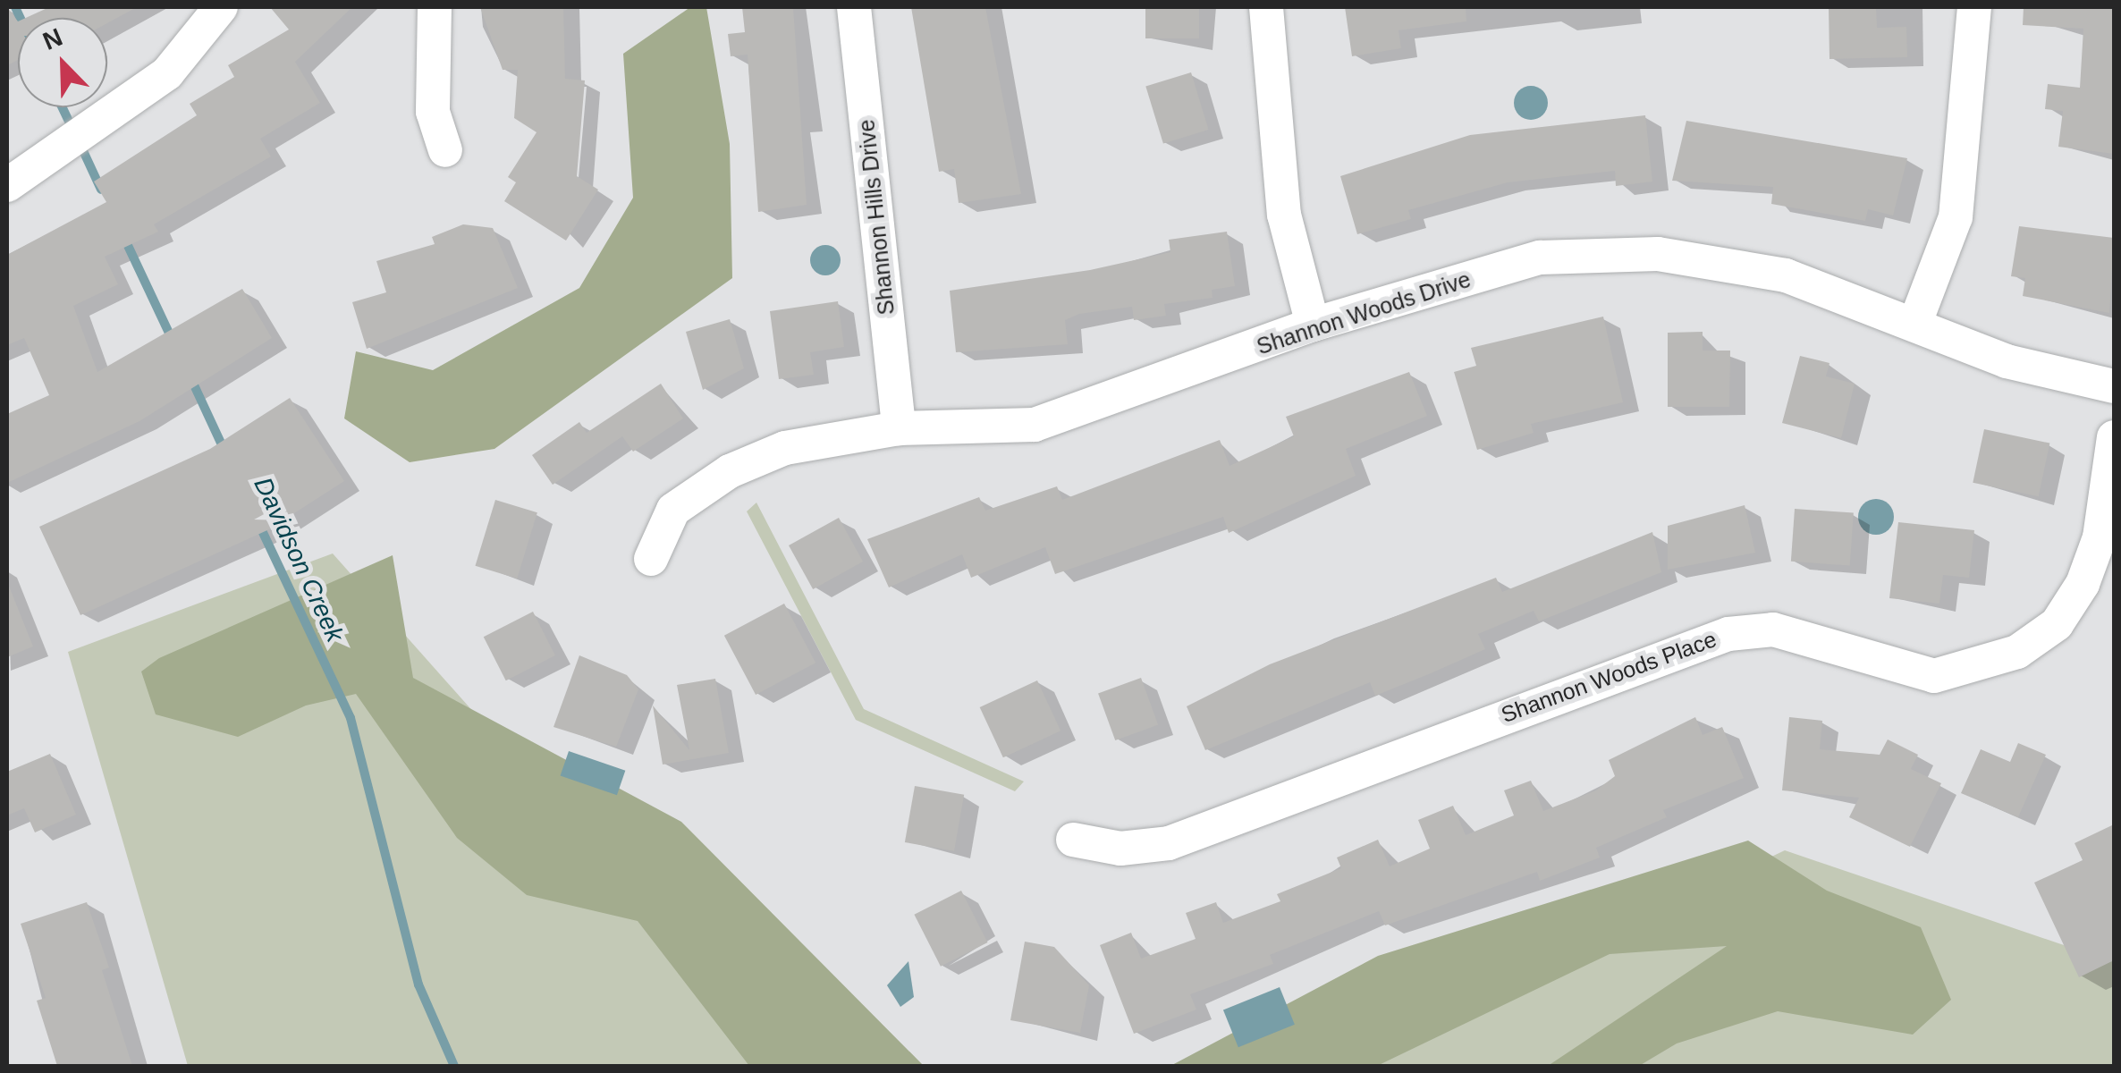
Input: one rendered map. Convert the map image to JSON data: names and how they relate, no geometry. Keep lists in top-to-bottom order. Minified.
{"streets":{"street":["Shannon Hills Drive","Shannon Woods Drive","Shannon Woods Place"]},"crossings":[["Shannon Hills Drive","Shannon Woods Drive"]],"water":["Davidson Creek"],"north":"top left"}
